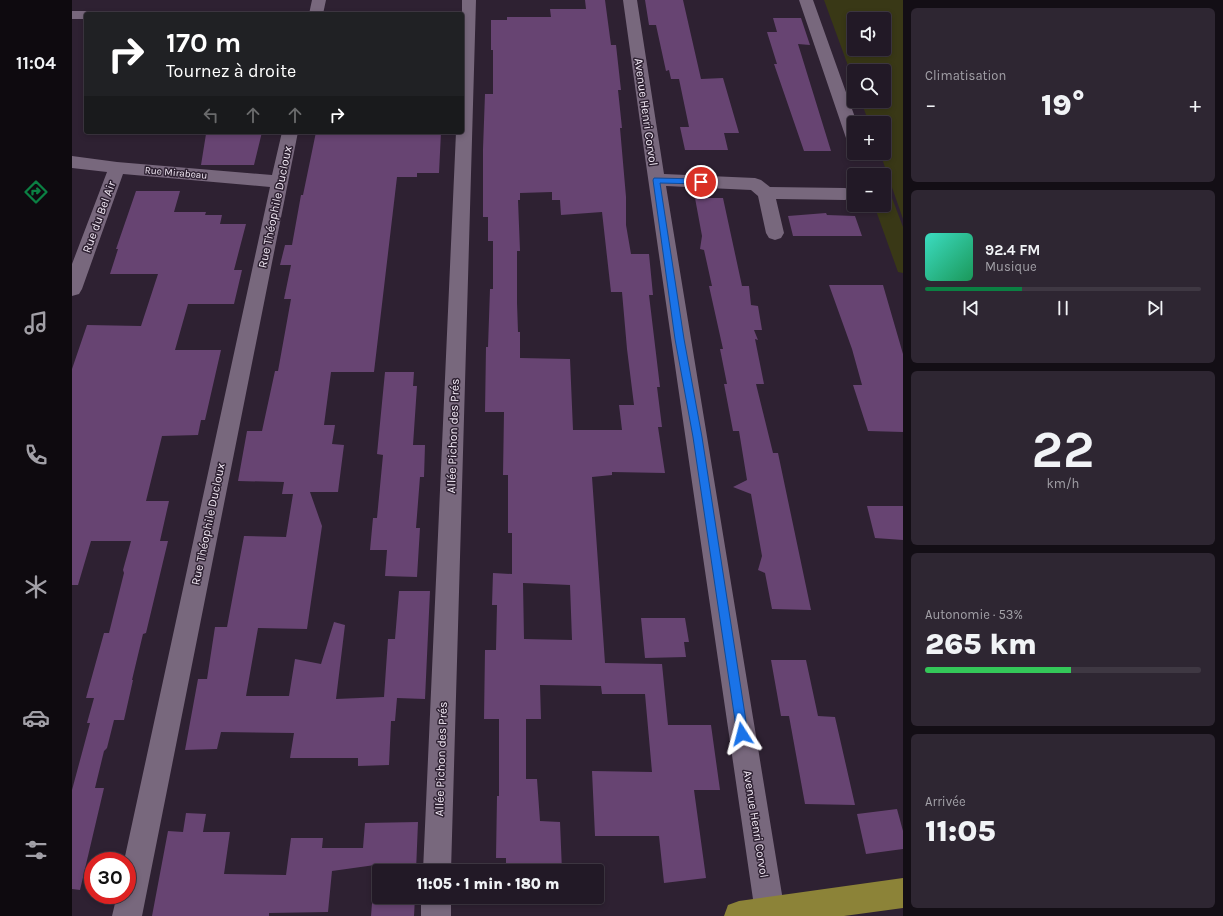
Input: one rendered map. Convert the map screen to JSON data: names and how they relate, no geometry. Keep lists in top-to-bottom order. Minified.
{"streets":{"street":["Avenue Henri Corvol","Rue Mirabeau","Rue Théophile Ducloux","Rue du Bel Air","Allée Pichon des Prés"]},"crossings":[["Rue Mirabeau","Rue Théophile Ducloux"],["Rue Mirabeau","Rue du Bel Air"]],"page":{"tabs":"11:04","tile":["Climatisation",["22","km/h"],["Autonomie · 53%","265 km"],["Arrivée","11:05"]],"map_buttons":["+","−"],"turn":["170 m","Tournez à droite"],"heat":["−","19°","+"],"song":["92.4 FM","Musique"],"limit":"30","trip":"11:05 · 1 min · 180 m"}}
